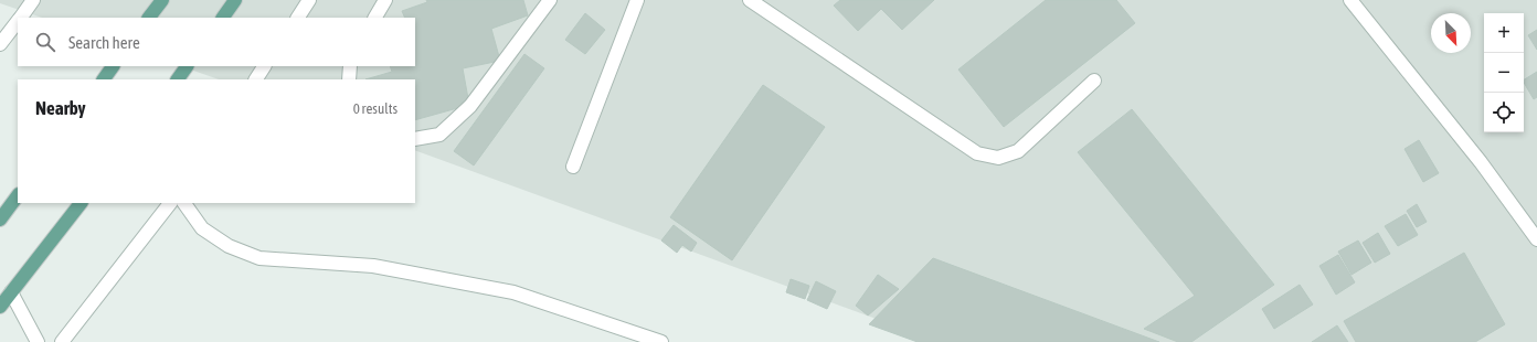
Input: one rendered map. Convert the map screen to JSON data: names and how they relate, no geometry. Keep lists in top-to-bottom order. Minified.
{"north":"bottom right","page":{"map_buttons":["+","−"],"search":"Search here","heading":["Nearby","0 results"]}}
